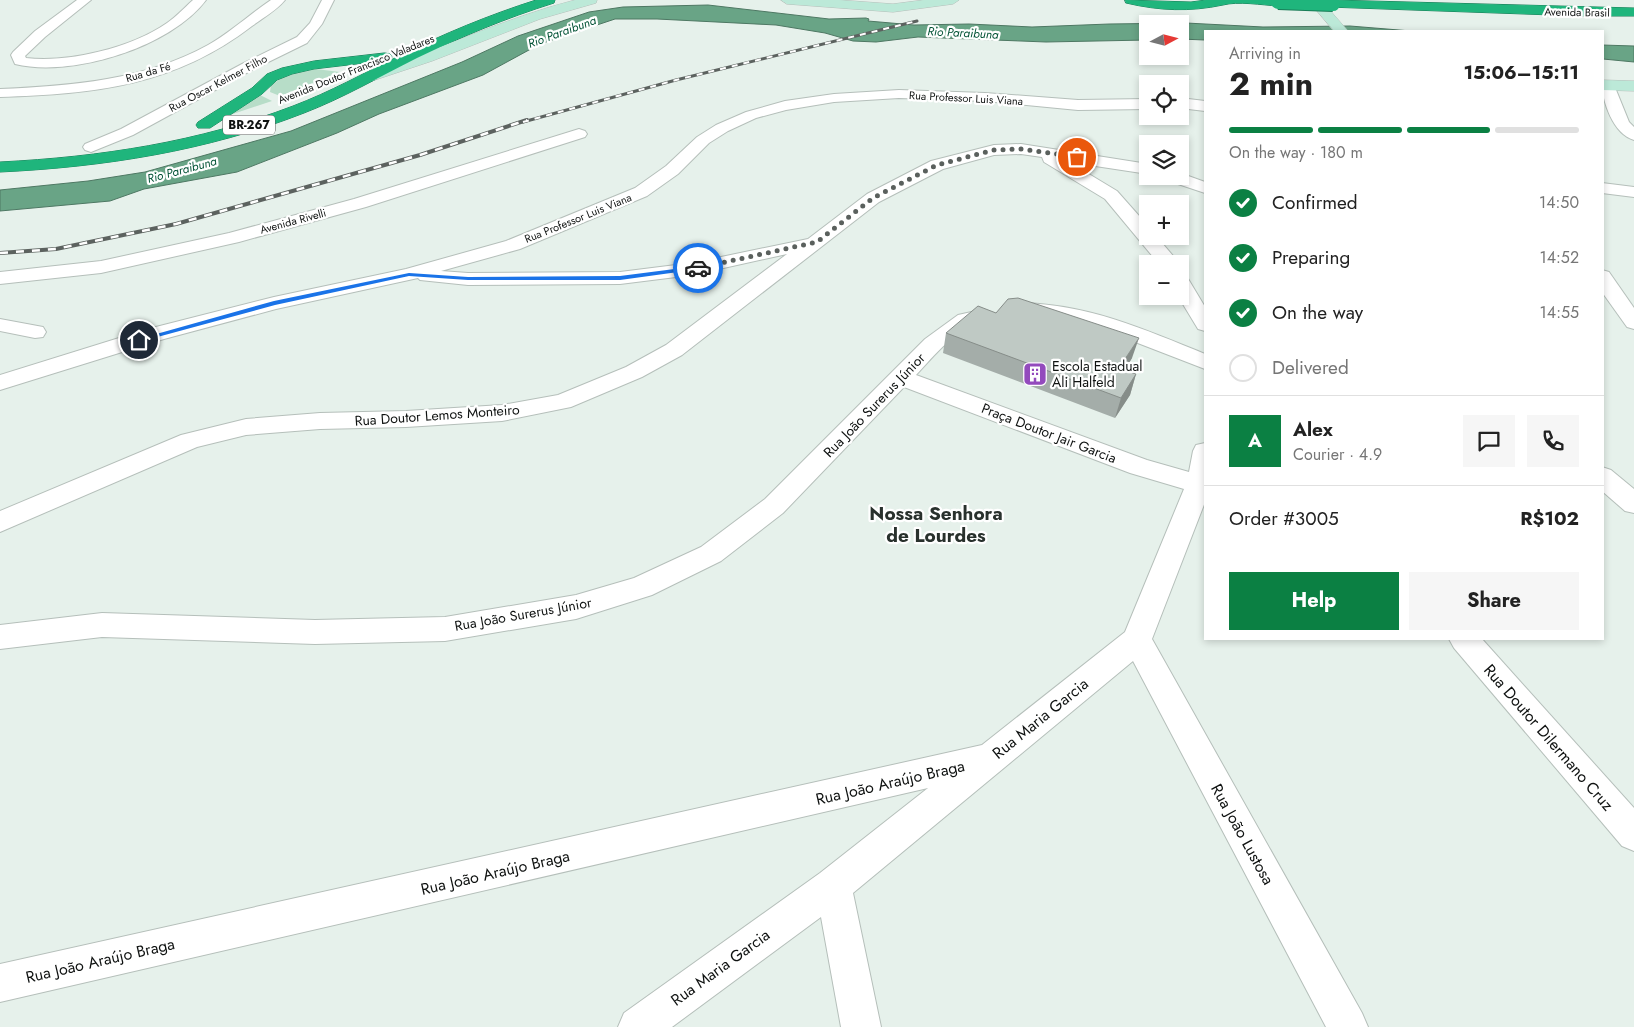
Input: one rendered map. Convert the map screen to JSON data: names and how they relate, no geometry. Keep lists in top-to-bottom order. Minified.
{"streets":{"highway":["Avenida Brasil","Avenida Doutor Francisco Valadares","BR-267"],"street":["Rua da Fé","Rua Oscar Kelmer Filho","Rua Professor Luis Viana","Avenida Rivelli","Rua João Surerus Júnior","Rua Doutor Lemos Monteiro","Praça Doutor Jair Garcia","Rua Maria Garcia","Rua Doutor Dilermano Cruz","Rua João Araújo Braga","Rua João Lustosa"]},"crossings":[["Avenida Doutor Francisco Valadares","Rua Oscar Kelmer Filho"],["Avenida Doutor Francisco Valadares","BR-267"],["Rua João Surerus Júnior","Praça Doutor Jair Garcia"],["Praça Doutor Jair Garcia","Rua Maria Garcia"],["Rua Maria Garcia","Rua João Araújo Braga"],["Rua Maria Garcia","Rua João Lustosa"]],"districts":["Nossa Senhora de Lourdes"],"water":["Rio Paraibuna"],"places":{"building":["Escola Estadual Ali Halfeld"]},"north":"right","page":{"map_buttons":["+","−"],"heading":["2 min","Arriving in","15:06–15:11"],"panel":["Alex","Courier · 4.9","Order #3005","R$102"],"bar":"On the way · 180 m","list":[["Confirmed","14:50"],["Preparing","14:52"],["On the way","14:55"],"Delivered"],"round":"A","buttons":["Help","Share"]}}
